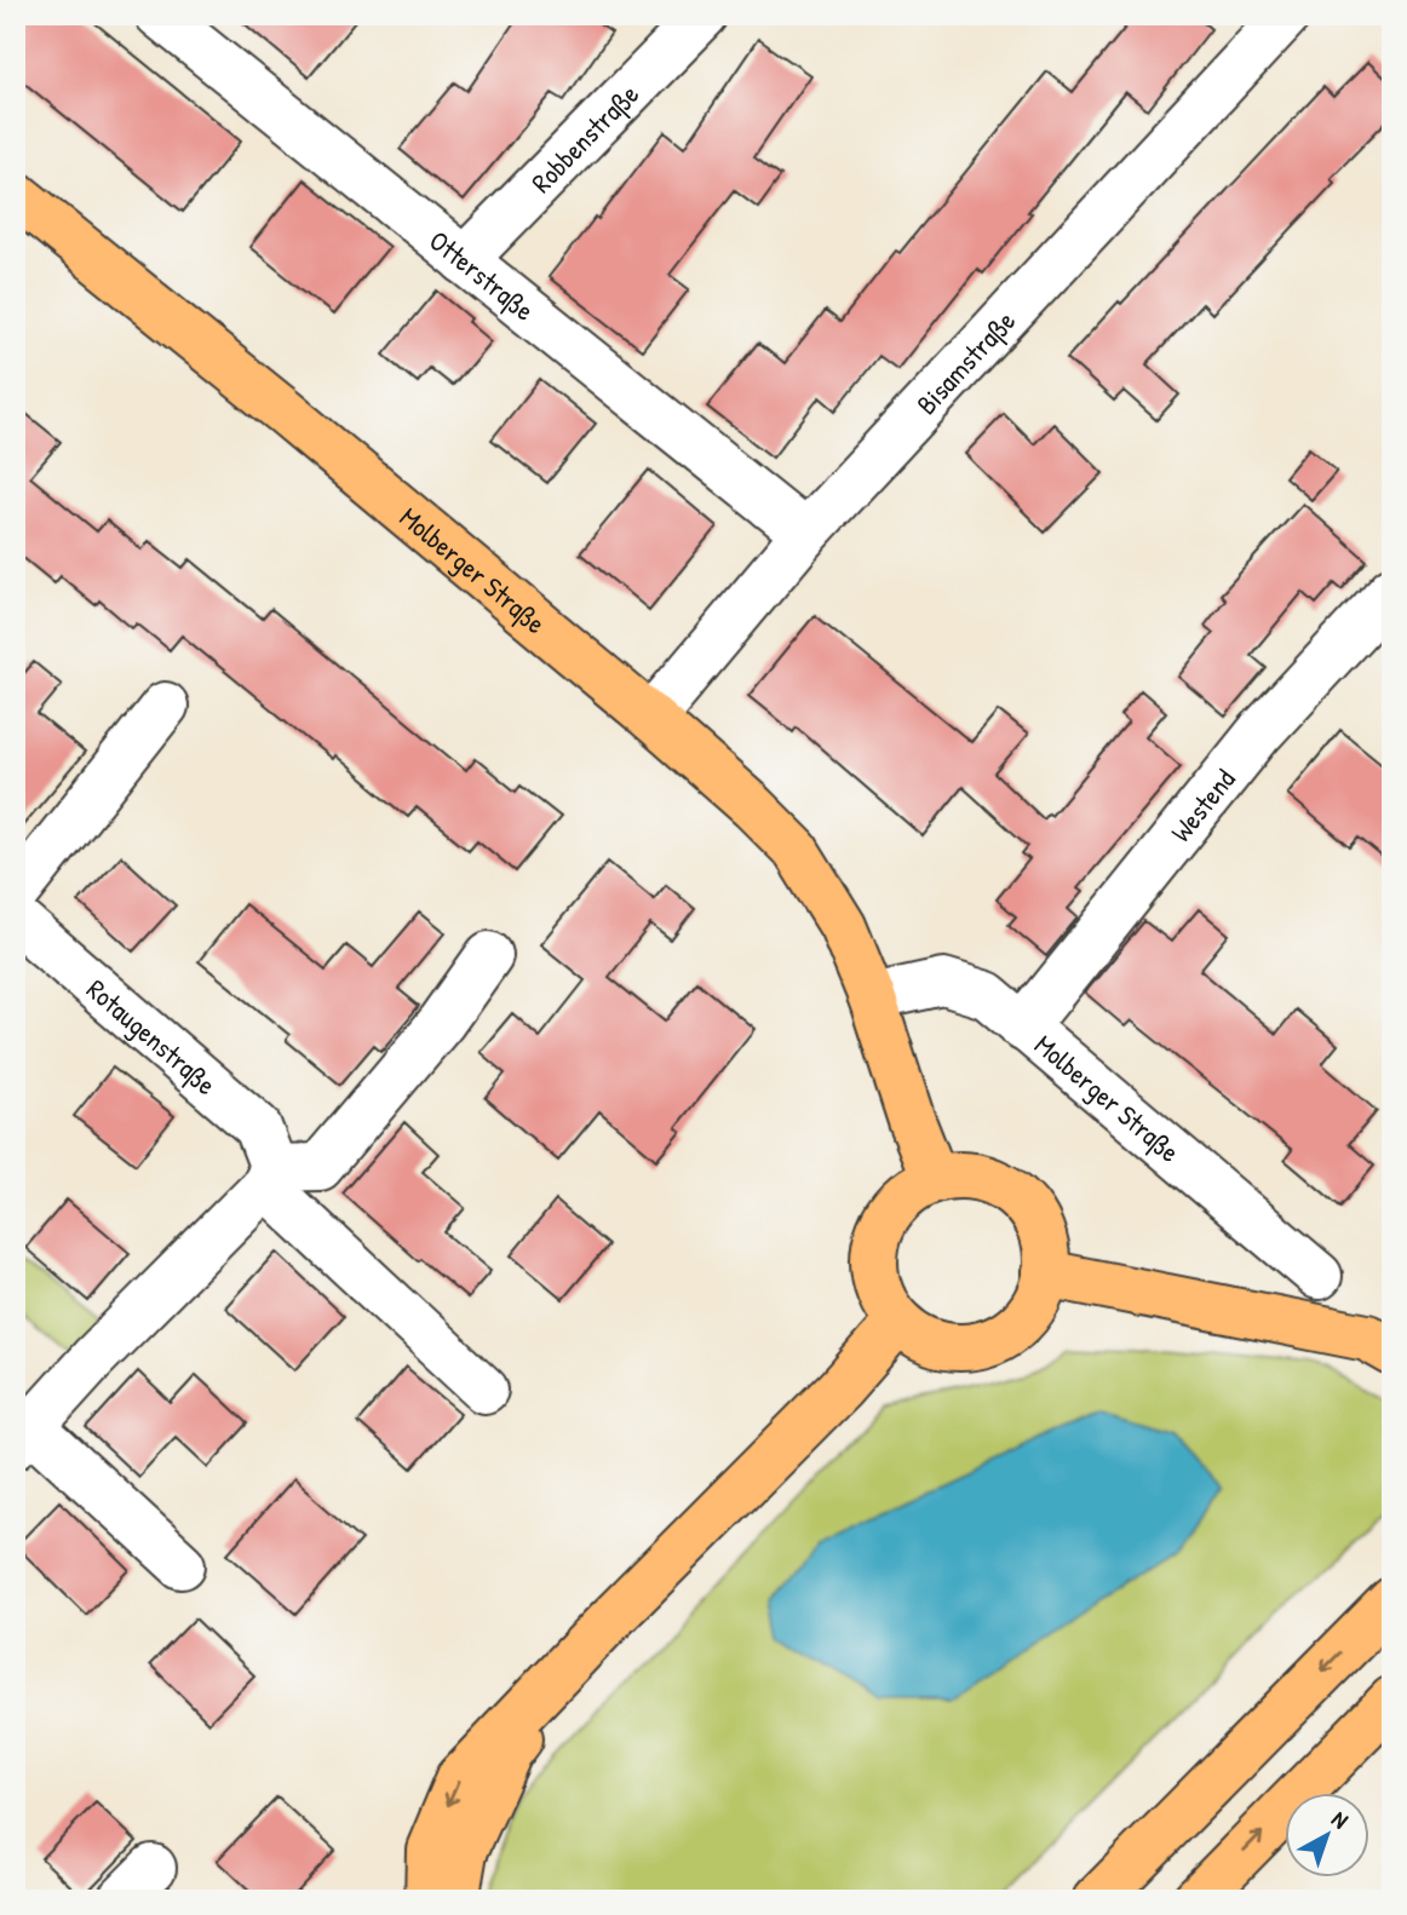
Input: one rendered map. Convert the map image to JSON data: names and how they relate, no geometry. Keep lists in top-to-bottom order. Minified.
{"streets":{"main road":["Molberger Straße"],"street":["Robbenstraße","Otterstraße","Bisamstraße","Westend","Rotaugenstraße"]},"crossings":[["Robbenstraße","Otterstraße"],["Otterstraße","Bisamstraße"],["Bisamstraße","Molberger Straße"],["Molberger Straße","Westend"]],"north":"top right"}
